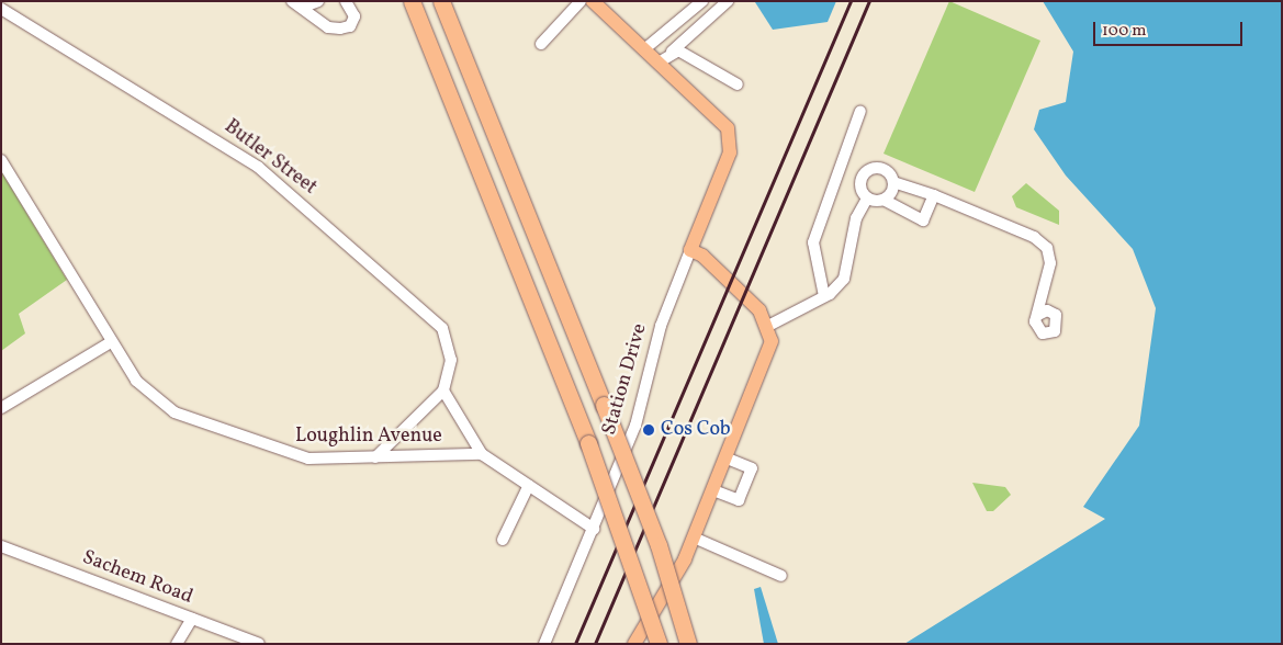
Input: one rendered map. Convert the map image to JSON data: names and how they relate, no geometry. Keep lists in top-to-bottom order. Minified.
{"streets":{"main road":["Station Drive"],"street":["Butler Street","Loughlin Avenue","Sachem Road"]},"places":["Cos Cob"],"scale_bar":"100 m"}
